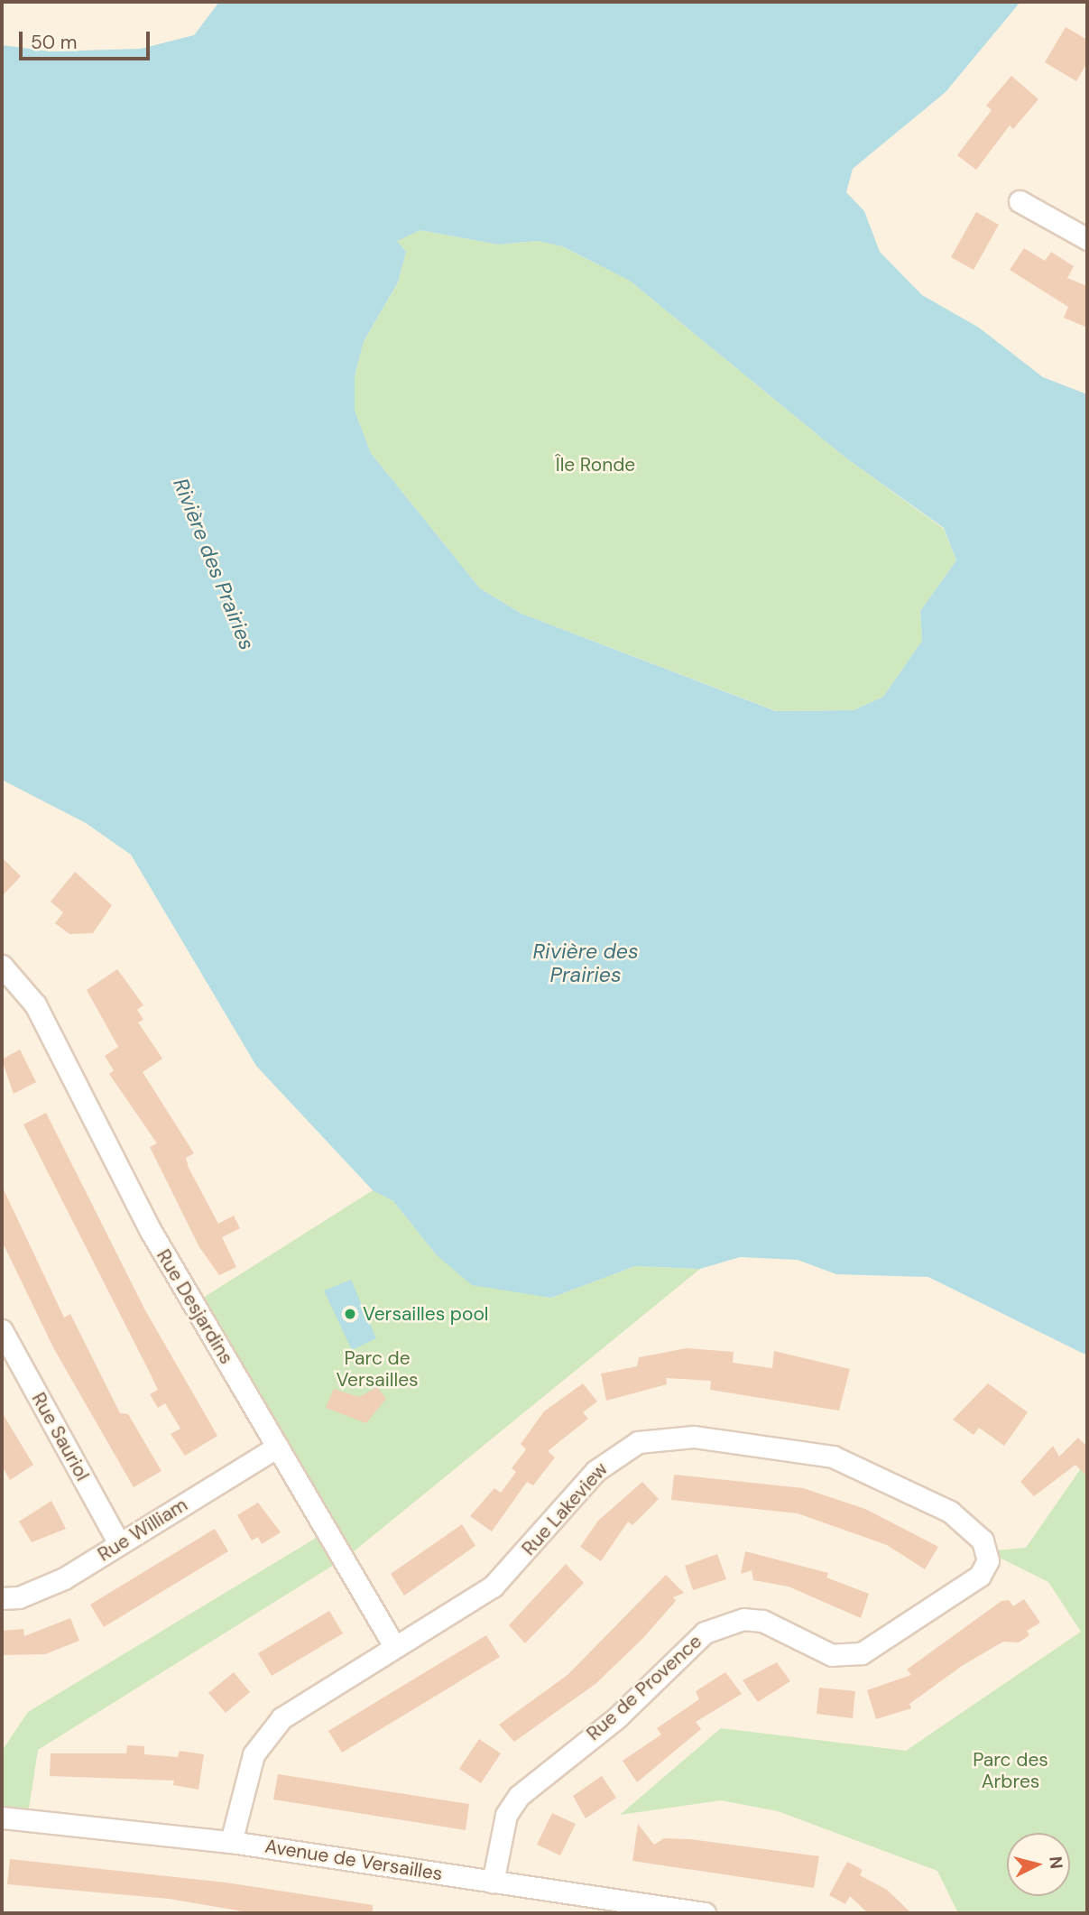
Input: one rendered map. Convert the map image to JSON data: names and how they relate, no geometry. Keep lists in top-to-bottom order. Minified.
{"streets":{"street":["Rue Desjardins","Rue Sauriol","Rue Lakeview","Rue William","Rue de Provence","Avenue de Versailles"]},"crossings":[["Rue Desjardins","Rue Lakeview"],["Rue Desjardins","Rue William"],["Rue Sauriol","Rue William"],["Rue Lakeview","Rue de Provence"],["Rue Lakeview","Avenue de Versailles"],["Rue de Provence","Avenue de Versailles"]],"water":["Rivière des Prairies"],"parks":["Île Ronde","Parc de Versailles","Parc des Arbres"],"places":["Versailles pool"],"scale_bar":"50 m","north":"right"}
